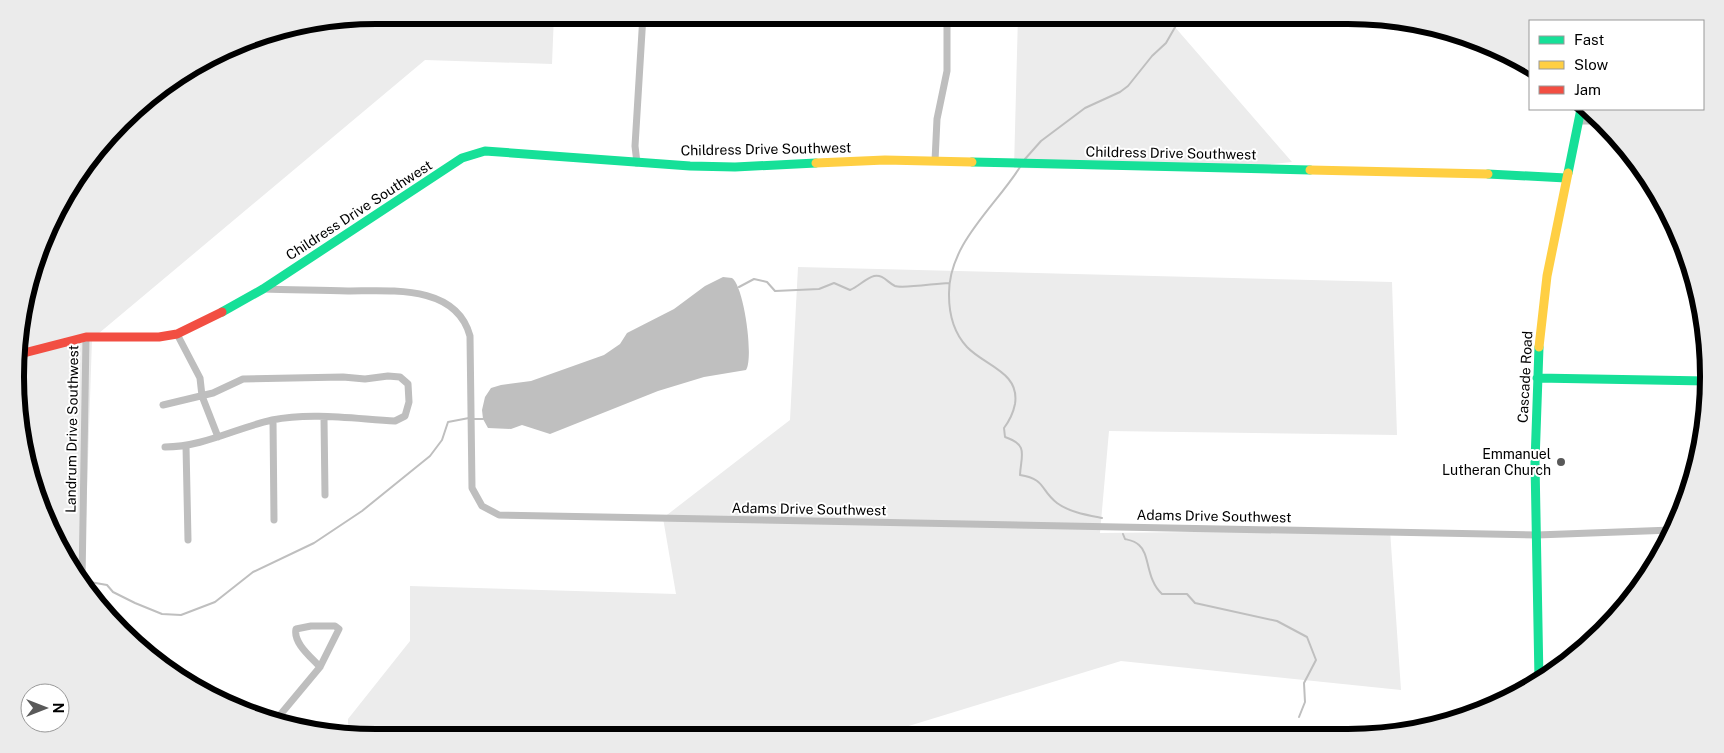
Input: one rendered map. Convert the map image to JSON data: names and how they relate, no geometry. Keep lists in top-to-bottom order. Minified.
{"streets":{"street":["Childress Drive Southwest","Cascade Road","Landrum Drive Southwest","Adams Drive Southwest"]},"crossings":[["Childress Drive Southwest","Cascade Road"],["Childress Drive Southwest","Landrum Drive Southwest"],["Childress Drive Southwest","Adams Drive Southwest"],["Cascade Road","Adams Drive Southwest"]],"places":["Emmanuel Lutheran Church"],"legend":["Fast","Slow","Jam"],"north":"right"}
